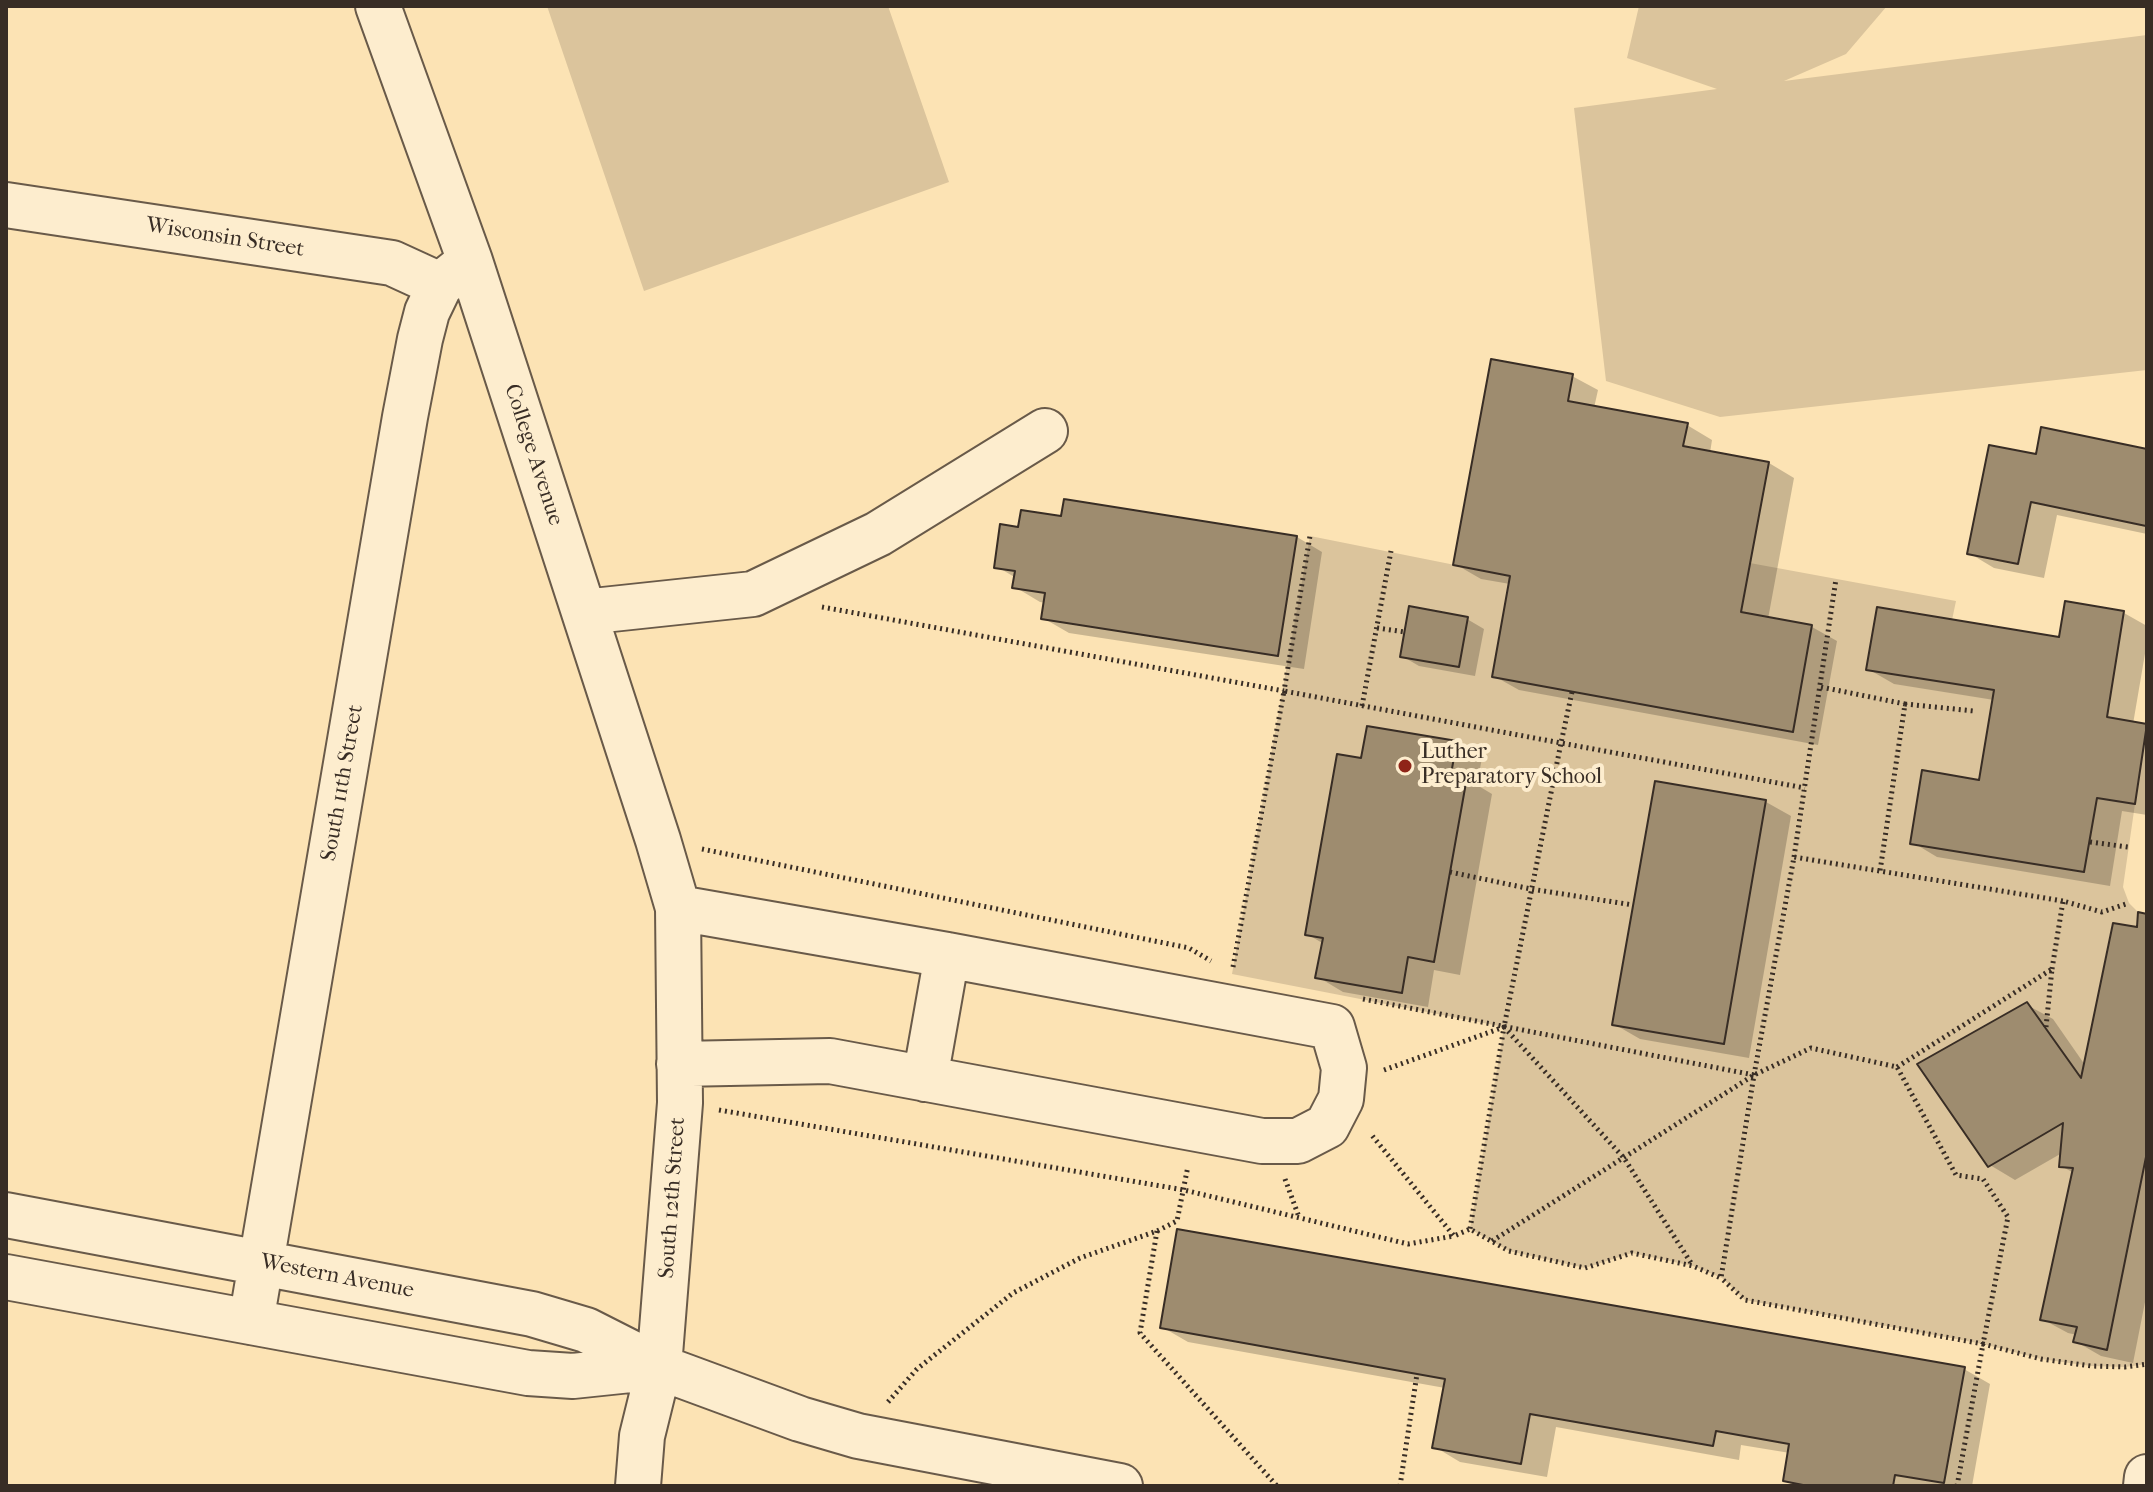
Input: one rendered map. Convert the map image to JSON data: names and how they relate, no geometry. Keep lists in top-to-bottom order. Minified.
{"streets":{"street":["Wisconsin Street","College Avenue","South 11th Street","South 12th Street","Western Avenue"]},"crossings":[["Wisconsin Street","College Avenue"],["Wisconsin Street","South 11th Street"],["College Avenue","South 11th Street"],["College Avenue","South 12th Street"],["South 11th Street","Western Avenue"],["South 12th Street","Western Avenue"]],"places":["Luther Preparatory School"]}
